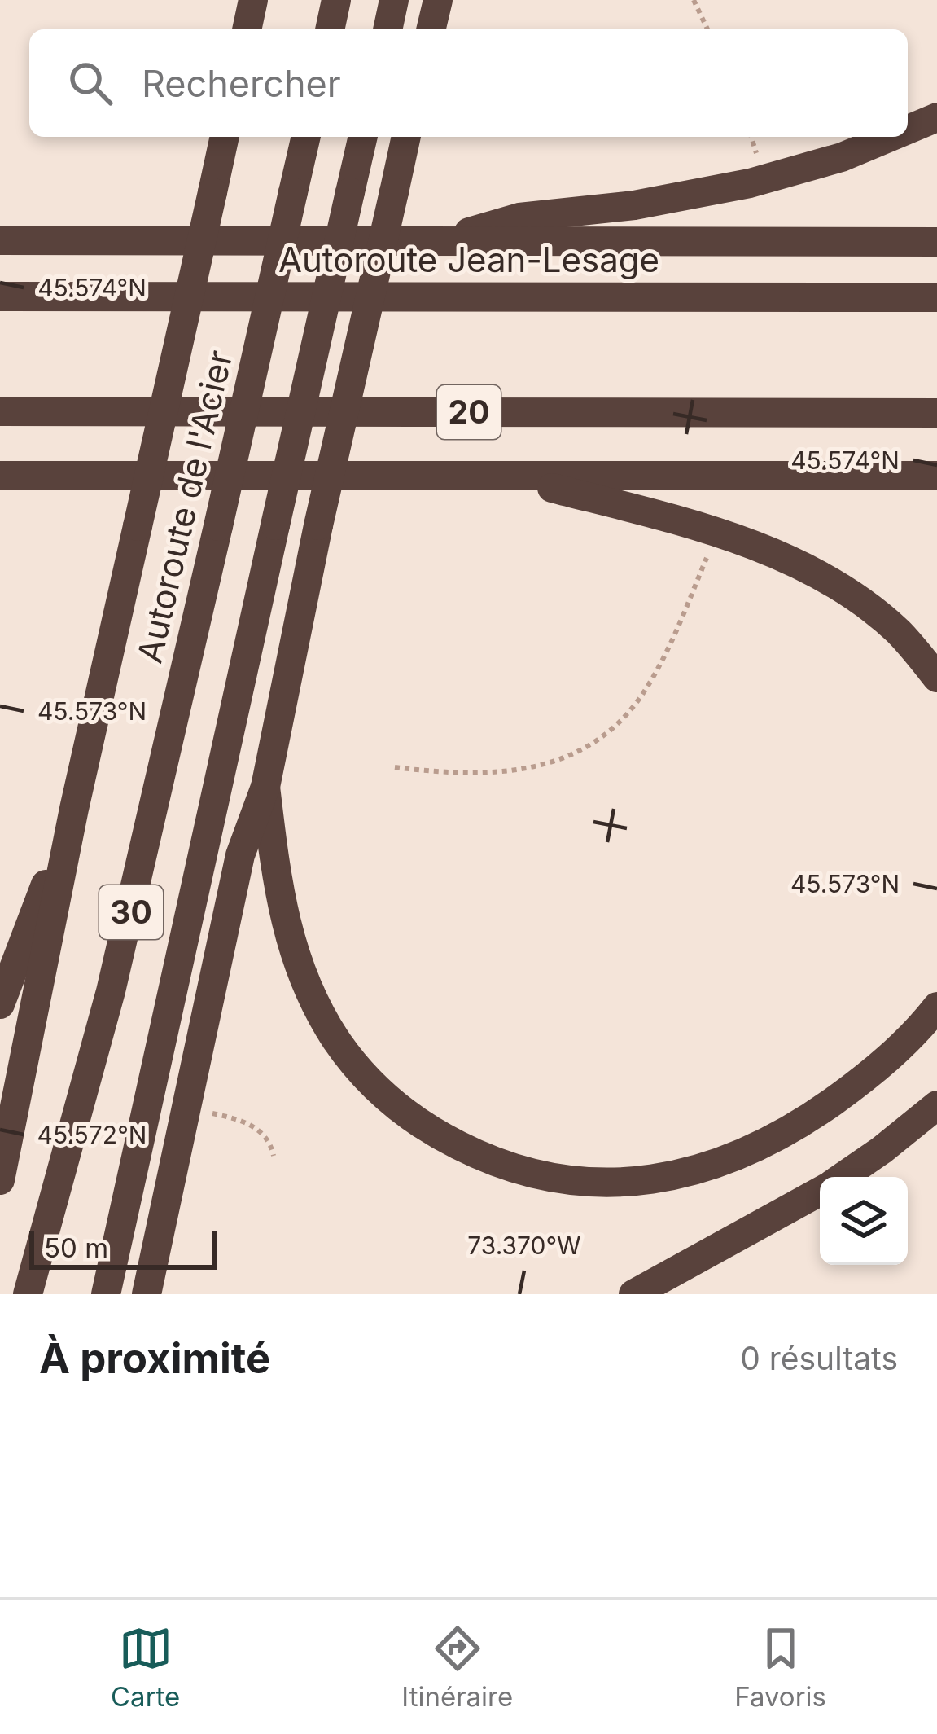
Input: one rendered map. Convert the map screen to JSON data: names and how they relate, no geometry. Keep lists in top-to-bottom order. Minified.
{"streets":{"highway":["Autoroute Jean-Lesage","20","Autoroute de l'Acier","30"]},"scale_bar":"50 m","page":{"search":"Rechercher","scale":"50 m","heading":["À proximité","0 résultats"],"nav":["Carte","Itinéraire","Favoris"]},"coordinates":["45.574°N","45.573°N","45.572°N","73.370°W"]}
